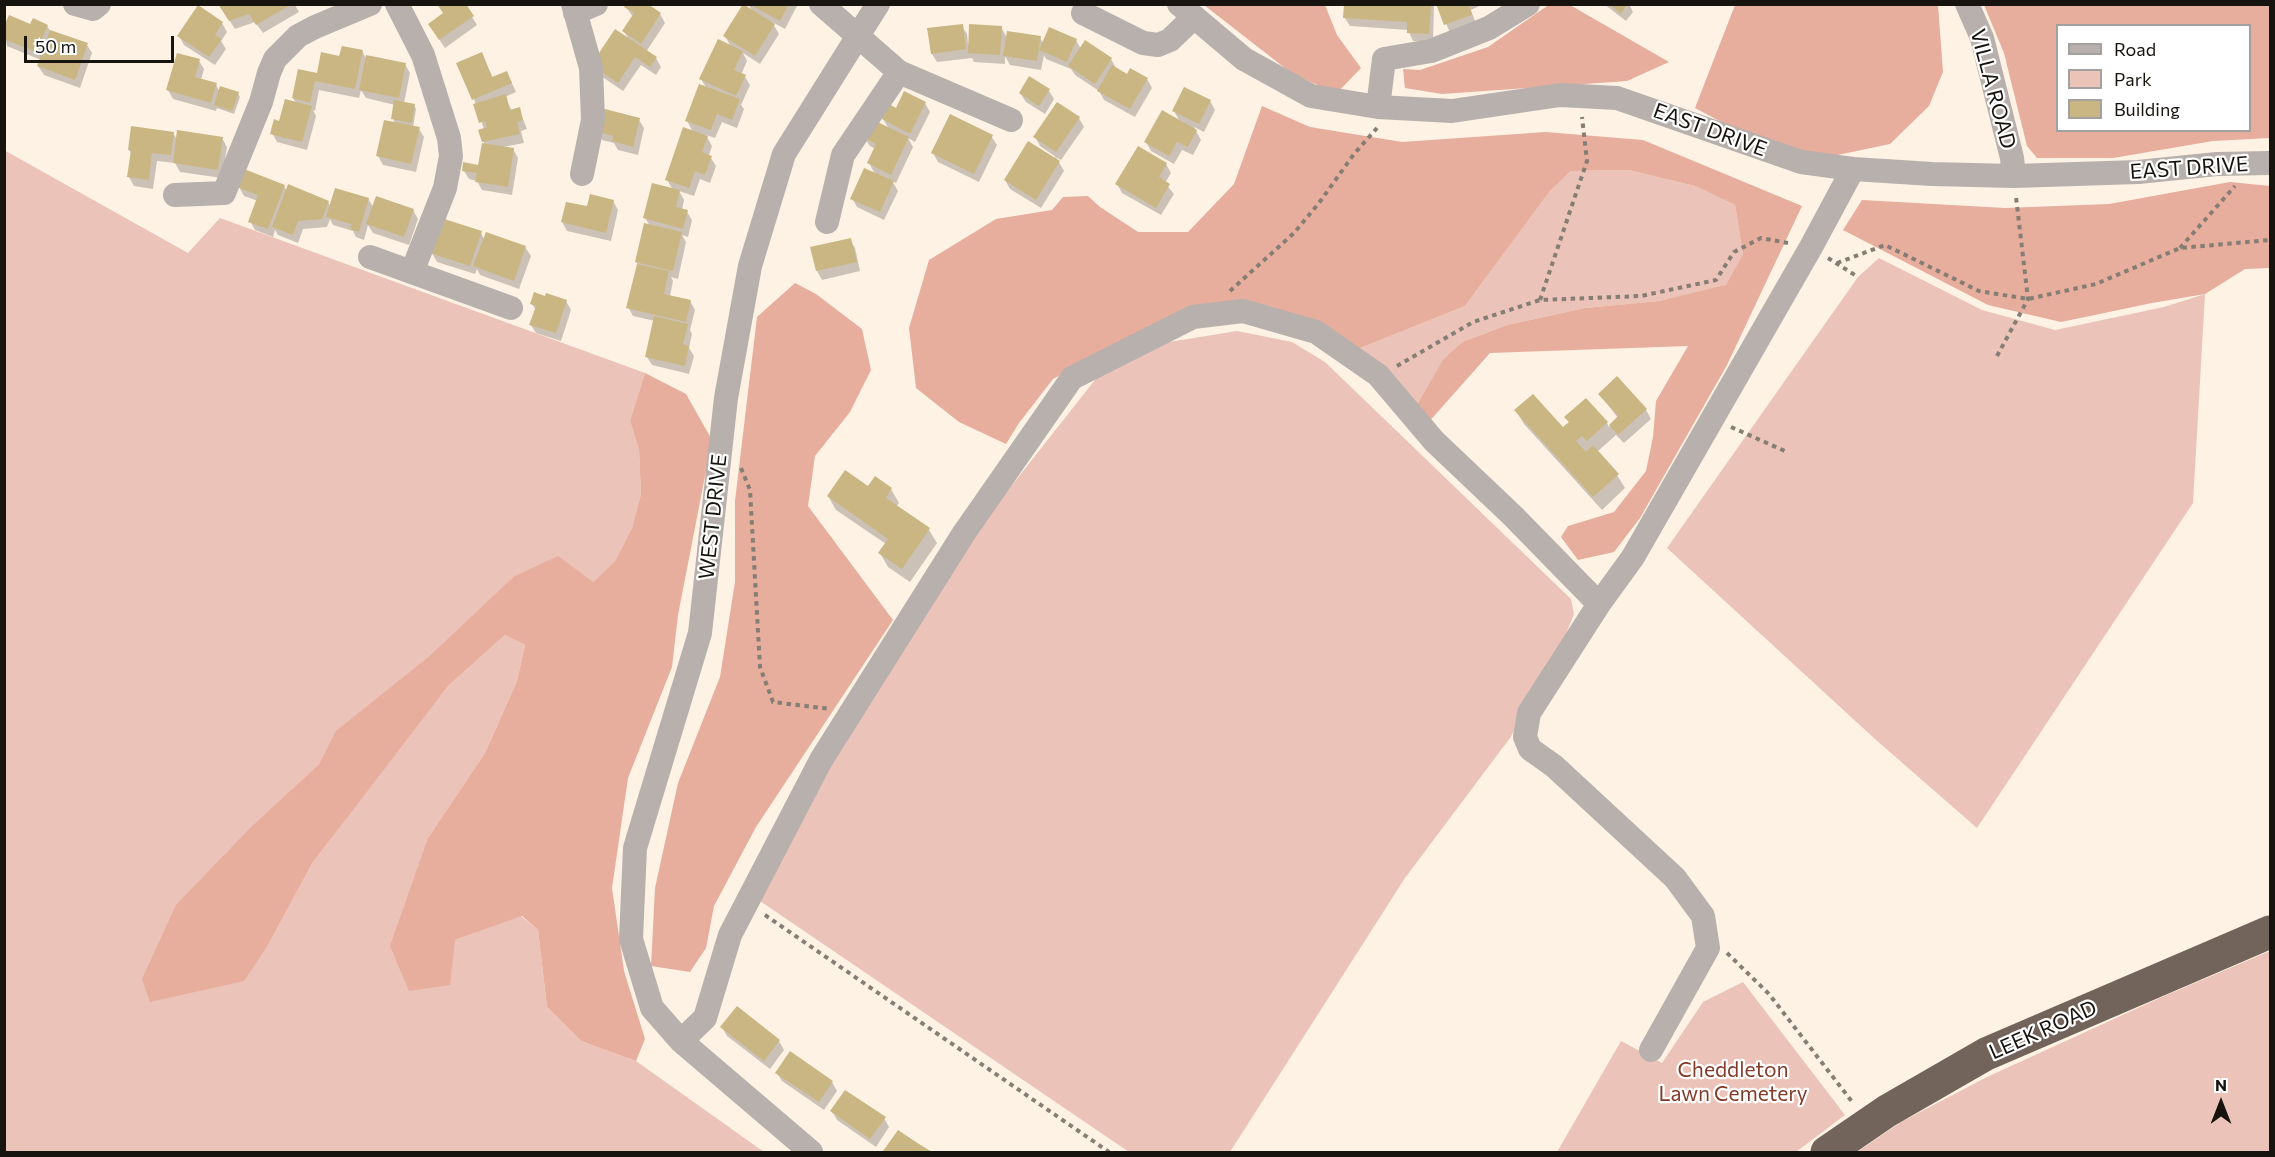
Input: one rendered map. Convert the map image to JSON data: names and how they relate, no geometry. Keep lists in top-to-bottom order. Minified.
{"streets":{"highway":["LEEK ROAD"],"street":["VILLA ROAD","EAST DRIVE","WEST DRIVE"]},"crossings":[["VILLA ROAD","EAST DRIVE"]],"parks":["Cheddleton Lawn Cemetery"],"legend":["Road","Park","Building"],"scale_bar":"50 m","north":"top"}
